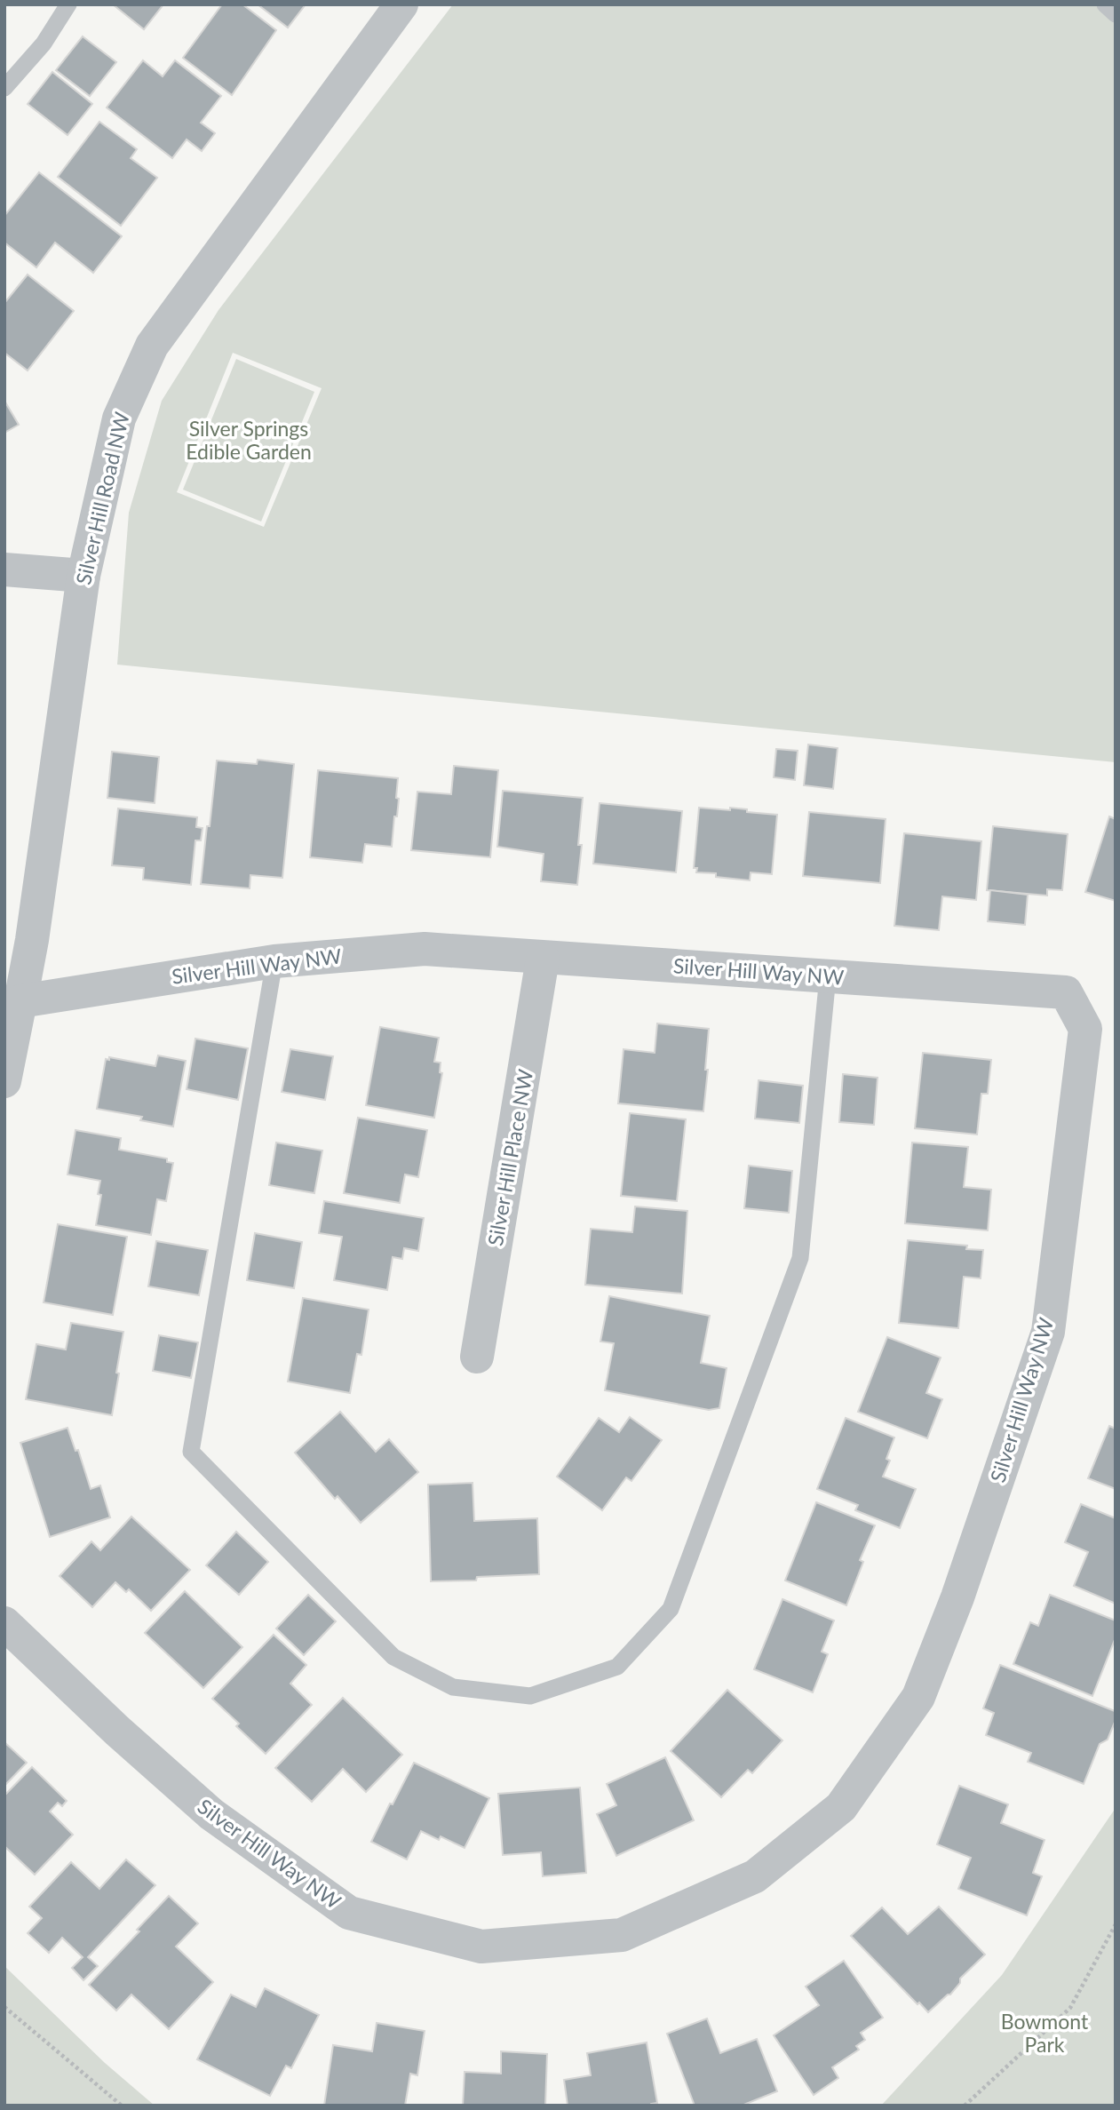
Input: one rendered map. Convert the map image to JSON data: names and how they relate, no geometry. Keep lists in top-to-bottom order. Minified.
{"streets":{"street":["Silver Hill Road NW","Silver Hill Way NW","Silver Hill Place NW"]},"crossings":[["Silver Hill Road NW","Silver Hill Way NW"],["Silver Hill Way NW","Silver Hill Place NW"]],"parks":["Silver Springs Edible Garden","Bowmont Park"]}
